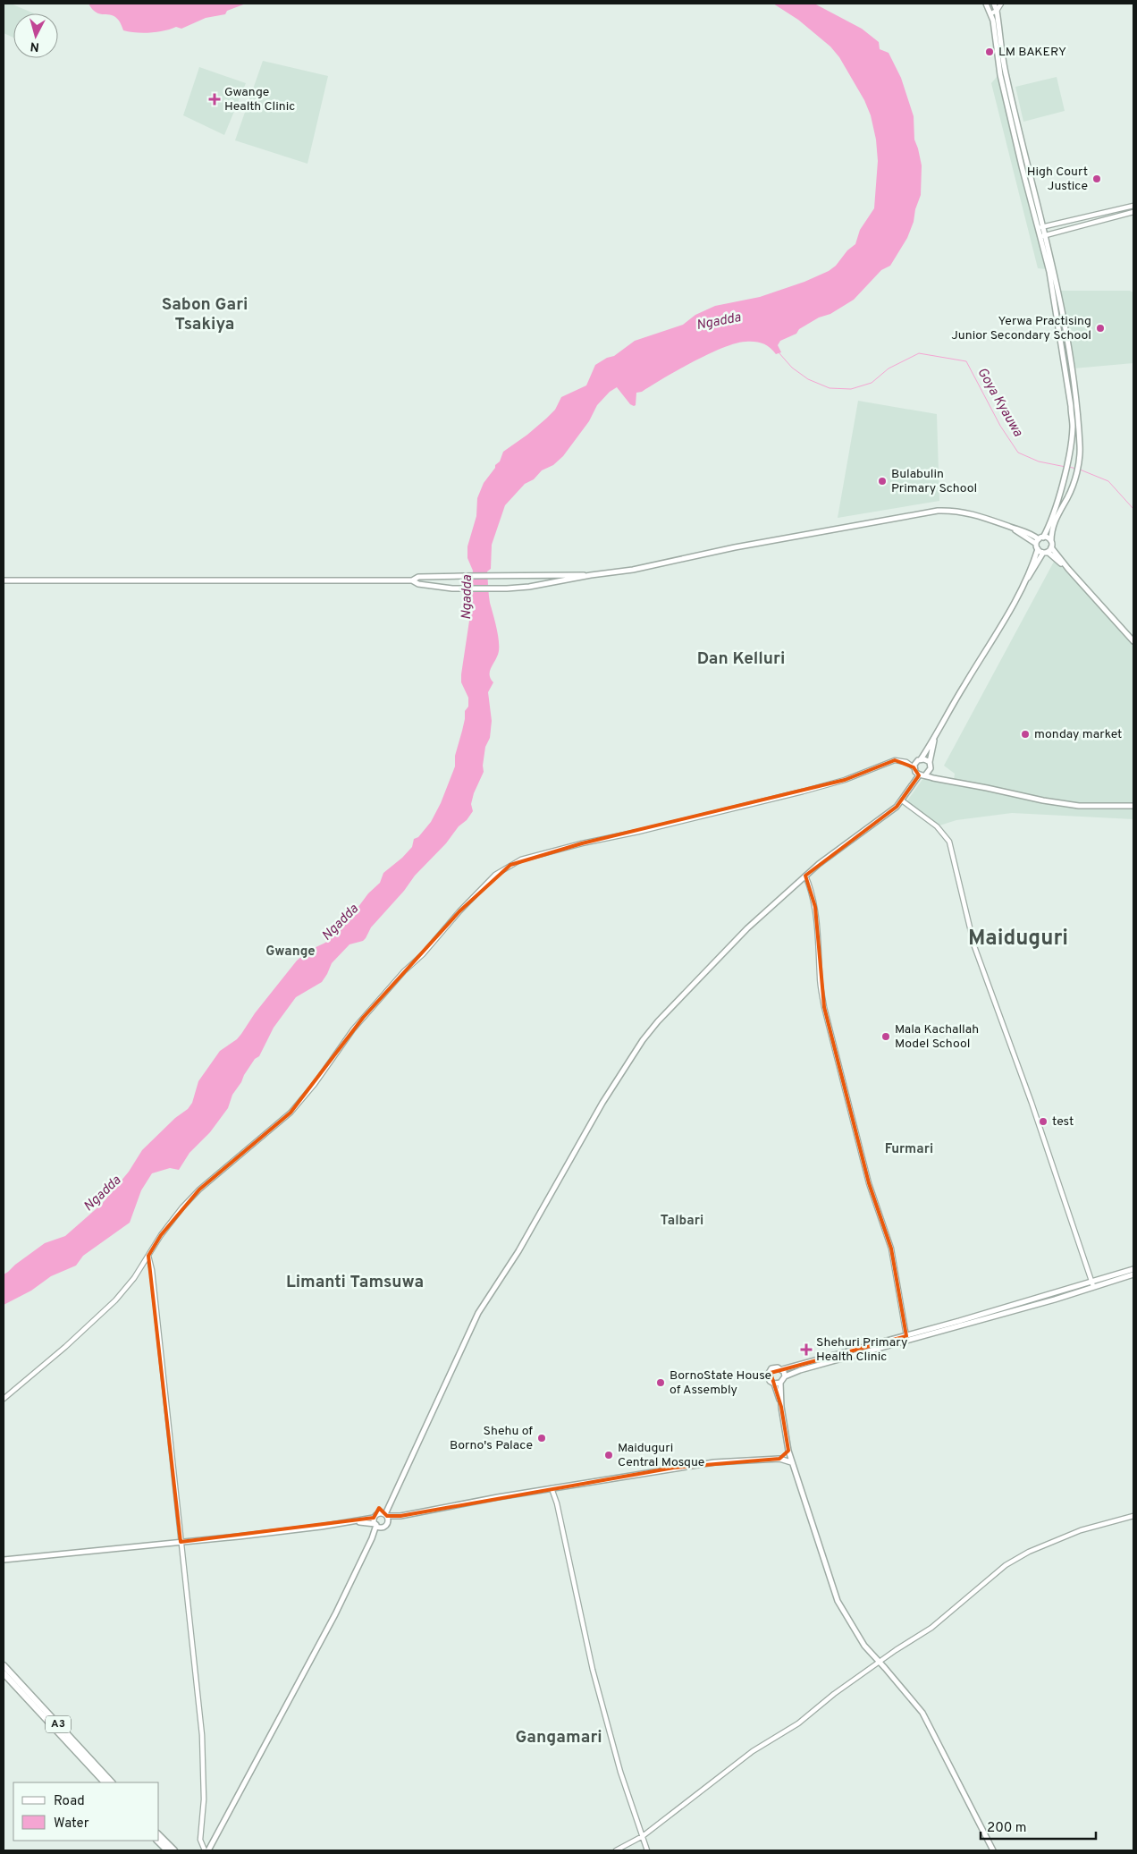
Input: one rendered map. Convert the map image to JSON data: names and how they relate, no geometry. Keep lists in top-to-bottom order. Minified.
{"streets":{"highway":["A3"]},"districts":["Sabon Gari Tsakiya","Dan Kelluri","Maiduguri","Gwange","Furmari","Talbari","Limanti Tamsuwa","Gangamari"],"water":["Ngadda","Goya Kyauwa"],"places":{"other":["LM BAKERY","High Court Justice","Yerwa Practising Junior Secondary School","Bulabulin Primary School","monday market","Mala Kachallah Model School","test","BornoState House of Assembly","Shehu of Borno's Palace","Maiduguri Central Mosque"],"health":["Gwange Health Clinic","Shehuri Primary Health Clinic"]},"legend":["Road","Water"],"scale_bar":"200 m","north":"bottom"}
